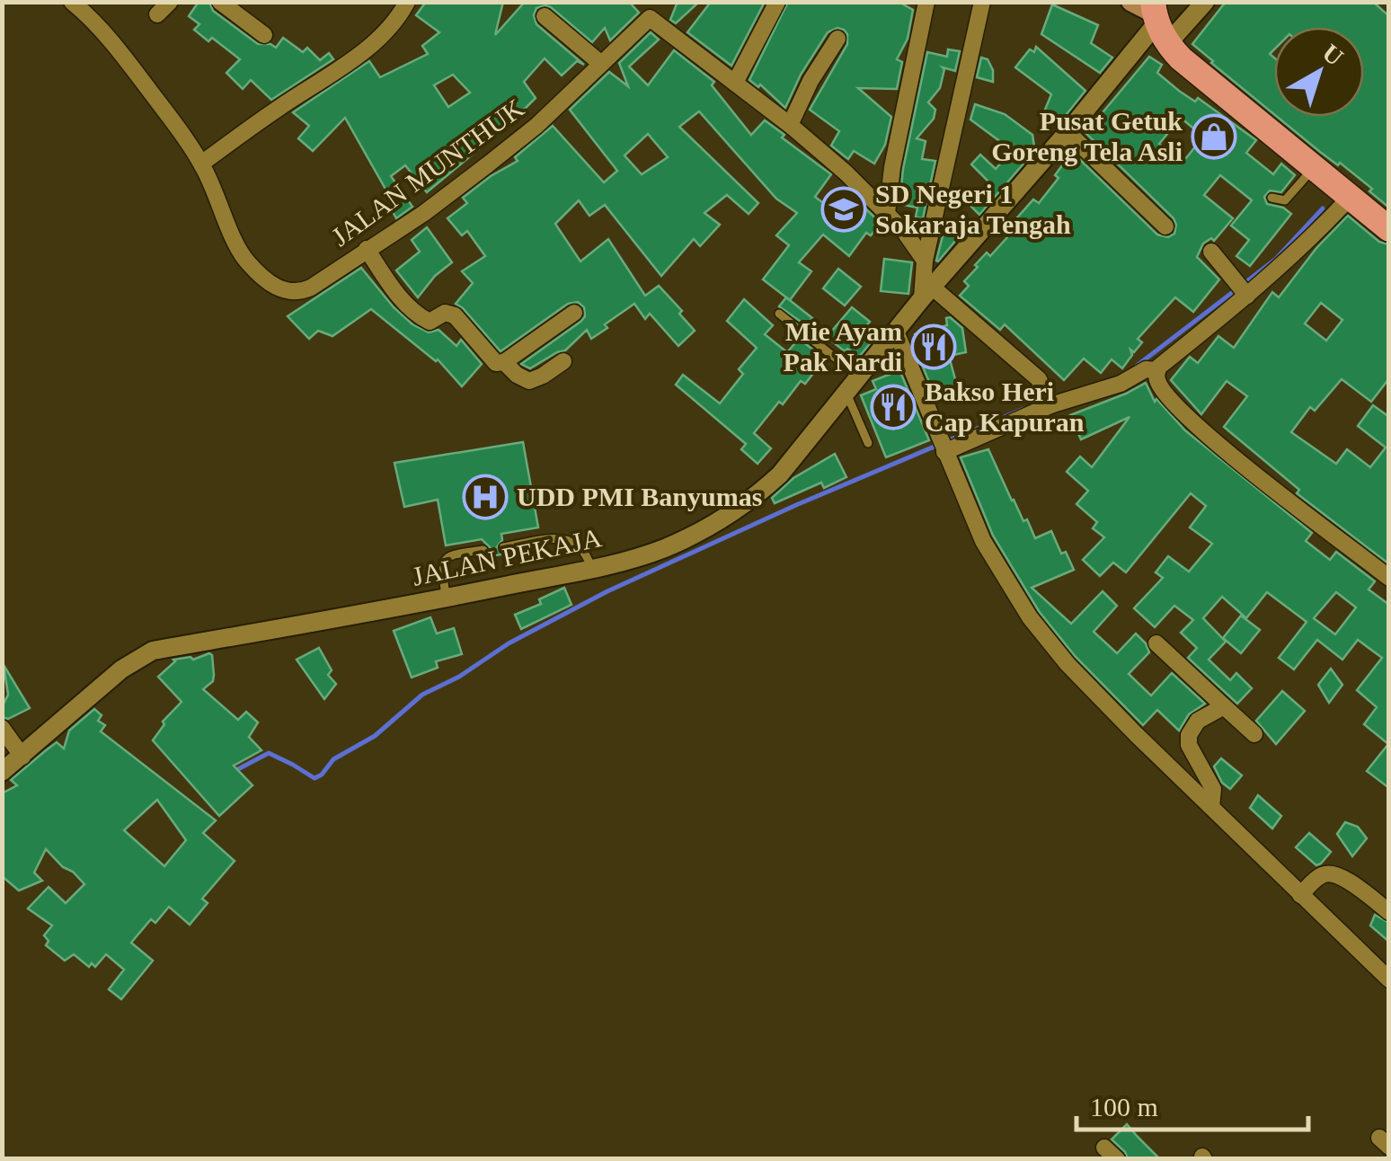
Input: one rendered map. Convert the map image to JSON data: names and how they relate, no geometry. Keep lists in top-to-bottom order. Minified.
{"streets":{"street":["JALAN MUNTHUK","JALAN PEKAJA"]},"places":{"shop":["Pusat Getuk Goreng Tela Asli"],"school or university":["SD Negeri 1 Sokaraja Tengah"],"restaurant":["Mie Ayam Pak Nardi","Bakso Heri Cap Kapuran"],"hospital":["UDD PMI Banyumas"]},"scale_bar":"100 m","north":"top right"}
